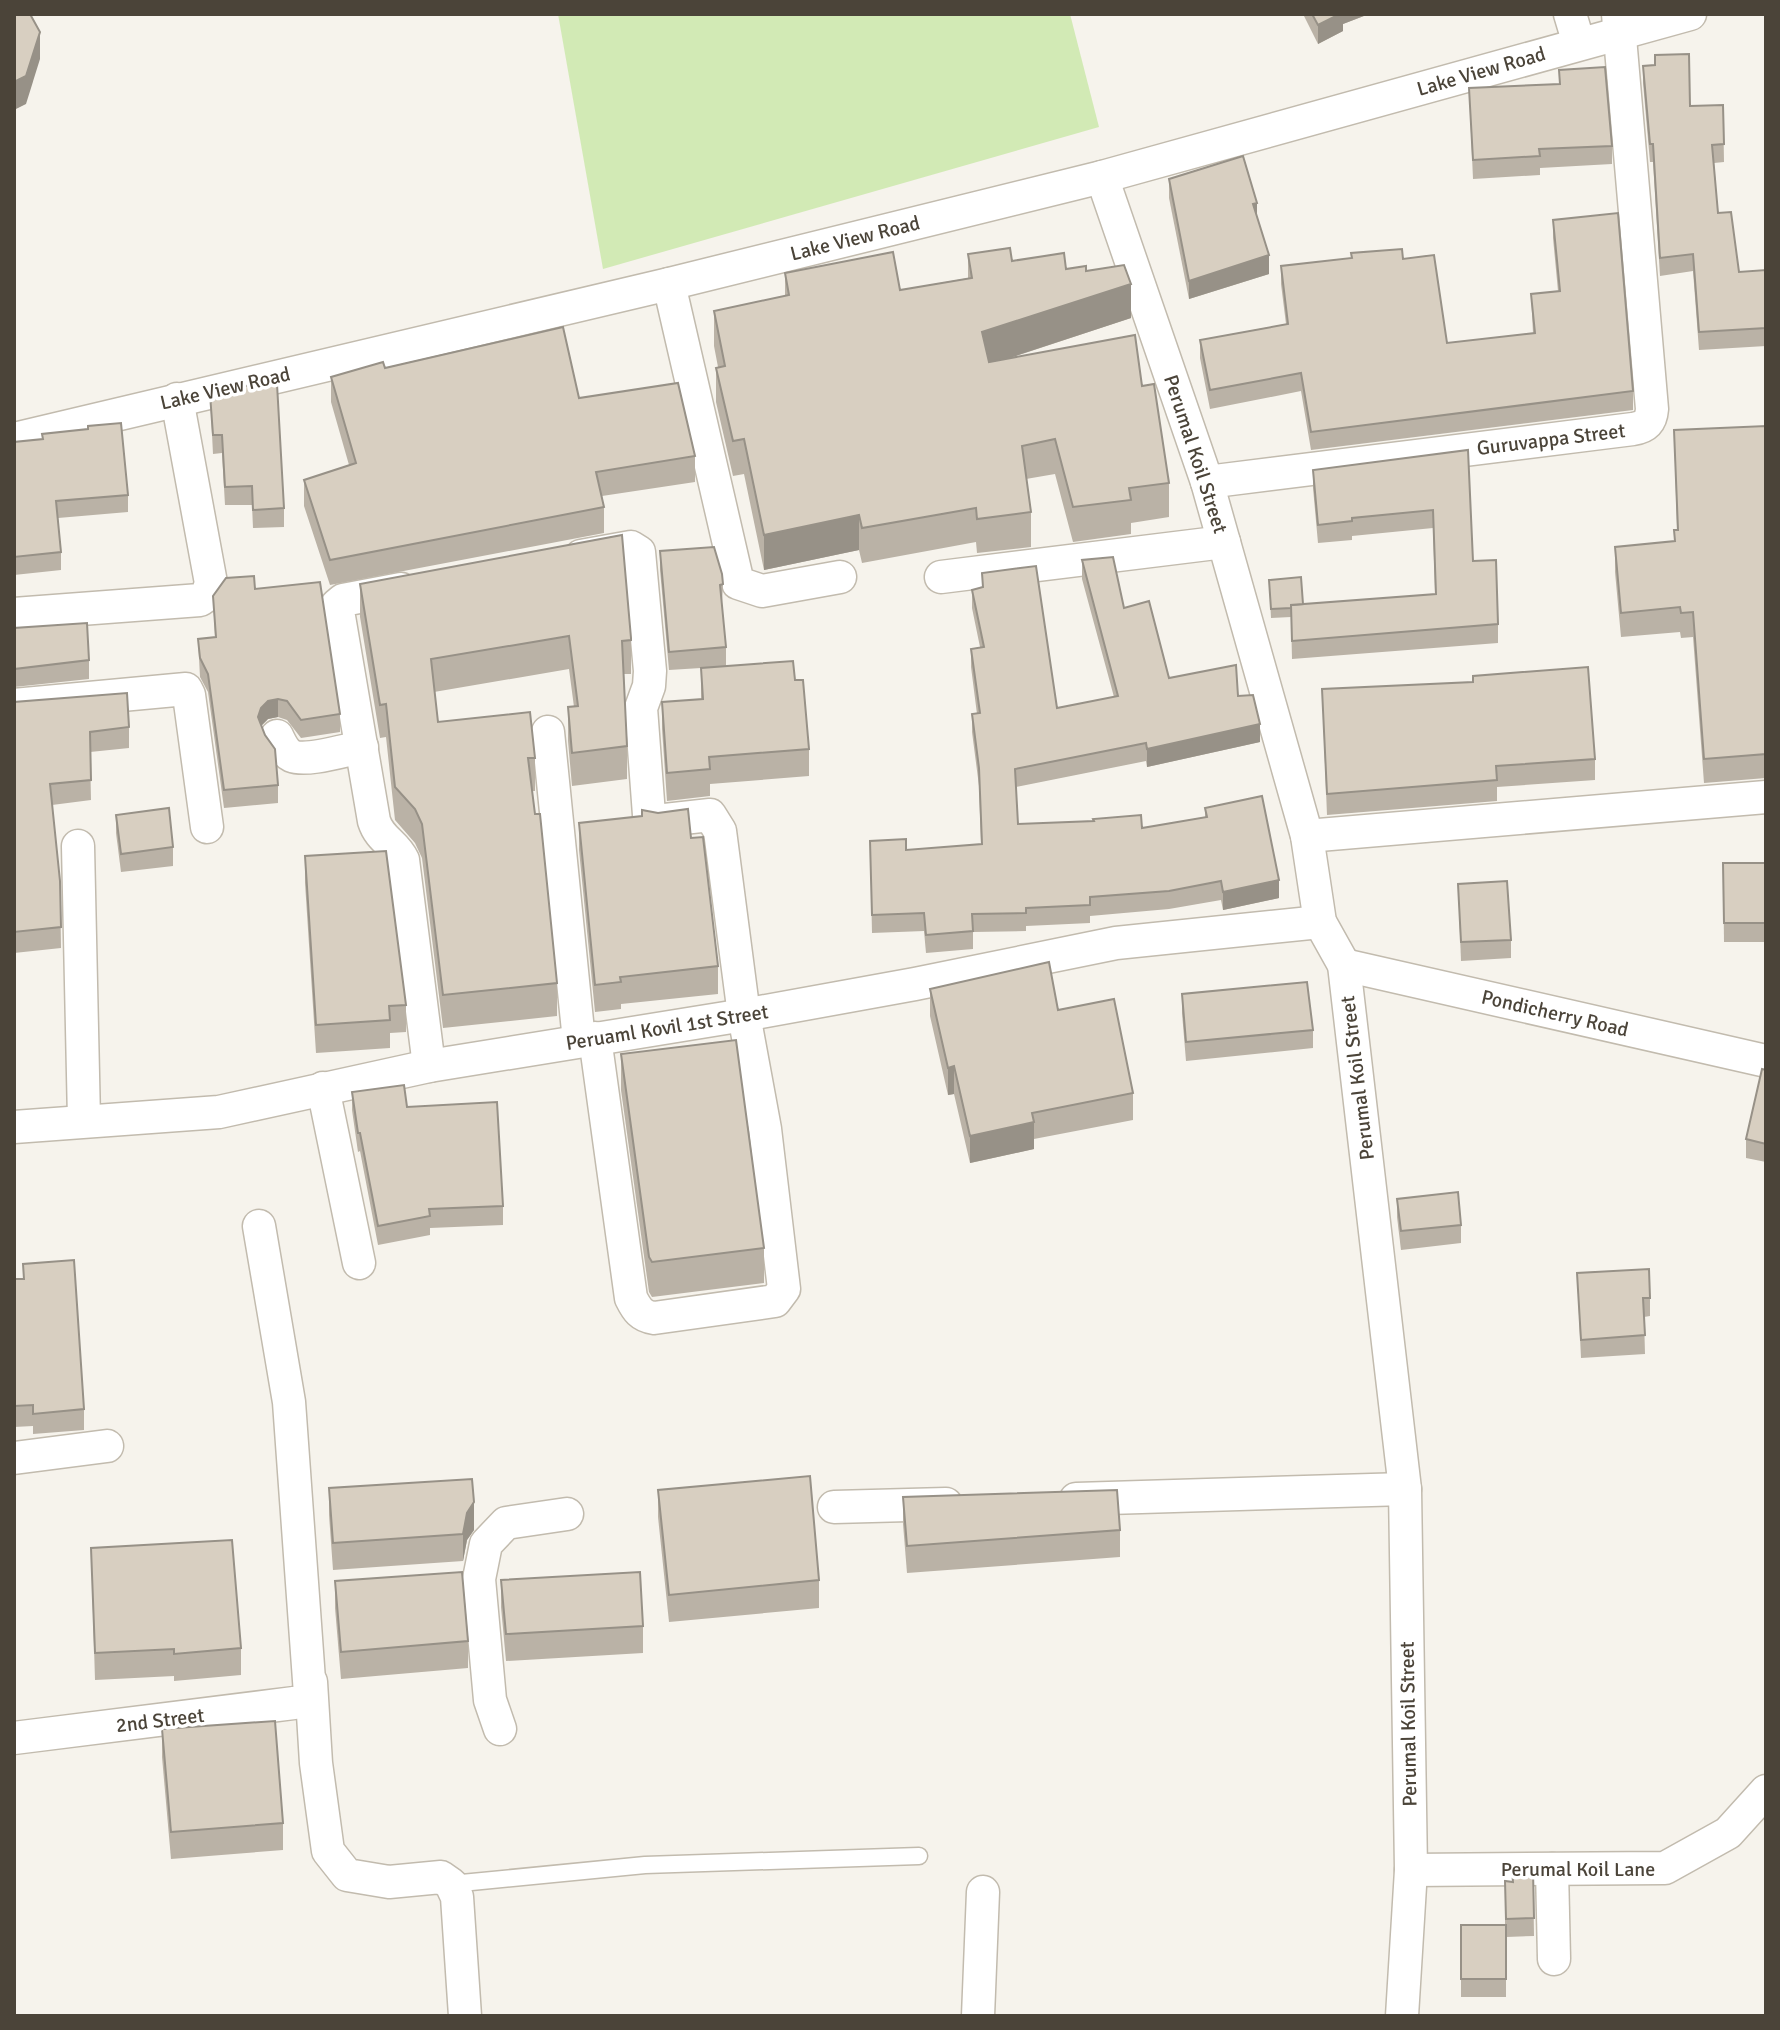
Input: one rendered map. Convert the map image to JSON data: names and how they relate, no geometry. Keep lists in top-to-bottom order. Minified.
{"streets":{"street":["Lake View Road","Guruvappa Street","Perumal Koil Street","Pondicherry Road","Peruaml Kovil 1st Street","2nd Street","Perumal Koil Lane"]},"crossings":[["Lake View Road","Guruvappa Street"],["Lake View Road","Perumal Koil Street"],["Guruvappa Street","Perumal Koil Street"],["Perumal Koil Street","Pondicherry Road"],["Perumal Koil Street","Peruaml Kovil 1st Street"],["Perumal Koil Street","Perumal Koil Lane"]]}
